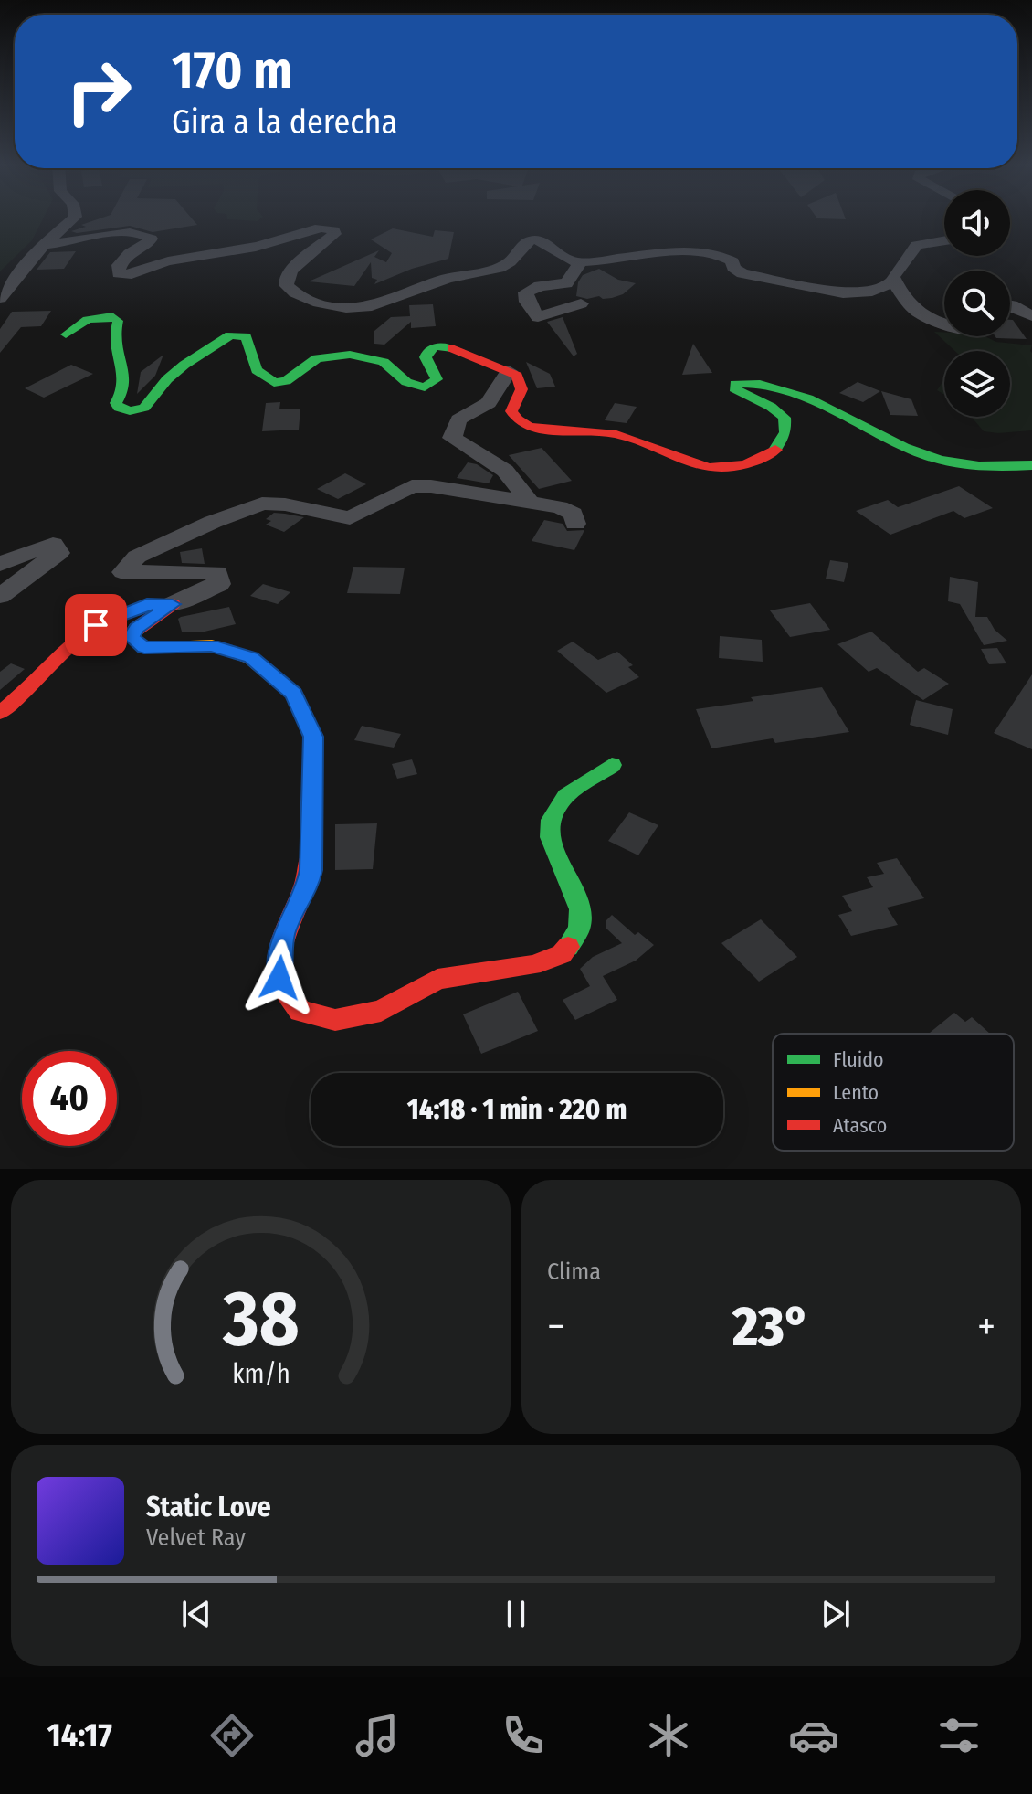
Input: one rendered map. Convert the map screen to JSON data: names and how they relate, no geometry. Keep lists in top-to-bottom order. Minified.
{"legend":["Fluido","Lento","Atasco"],"page":{"turn":["170 m","Gira a la derecha"],"limit":"40","trip":"14:18 · 1 min · 220 m","tile":"Clima","heat":["−","23°","+"],"song":["Static Love","Velvet Ray"],"tabs":"14:17","gauge":["38","km/h"]}}
